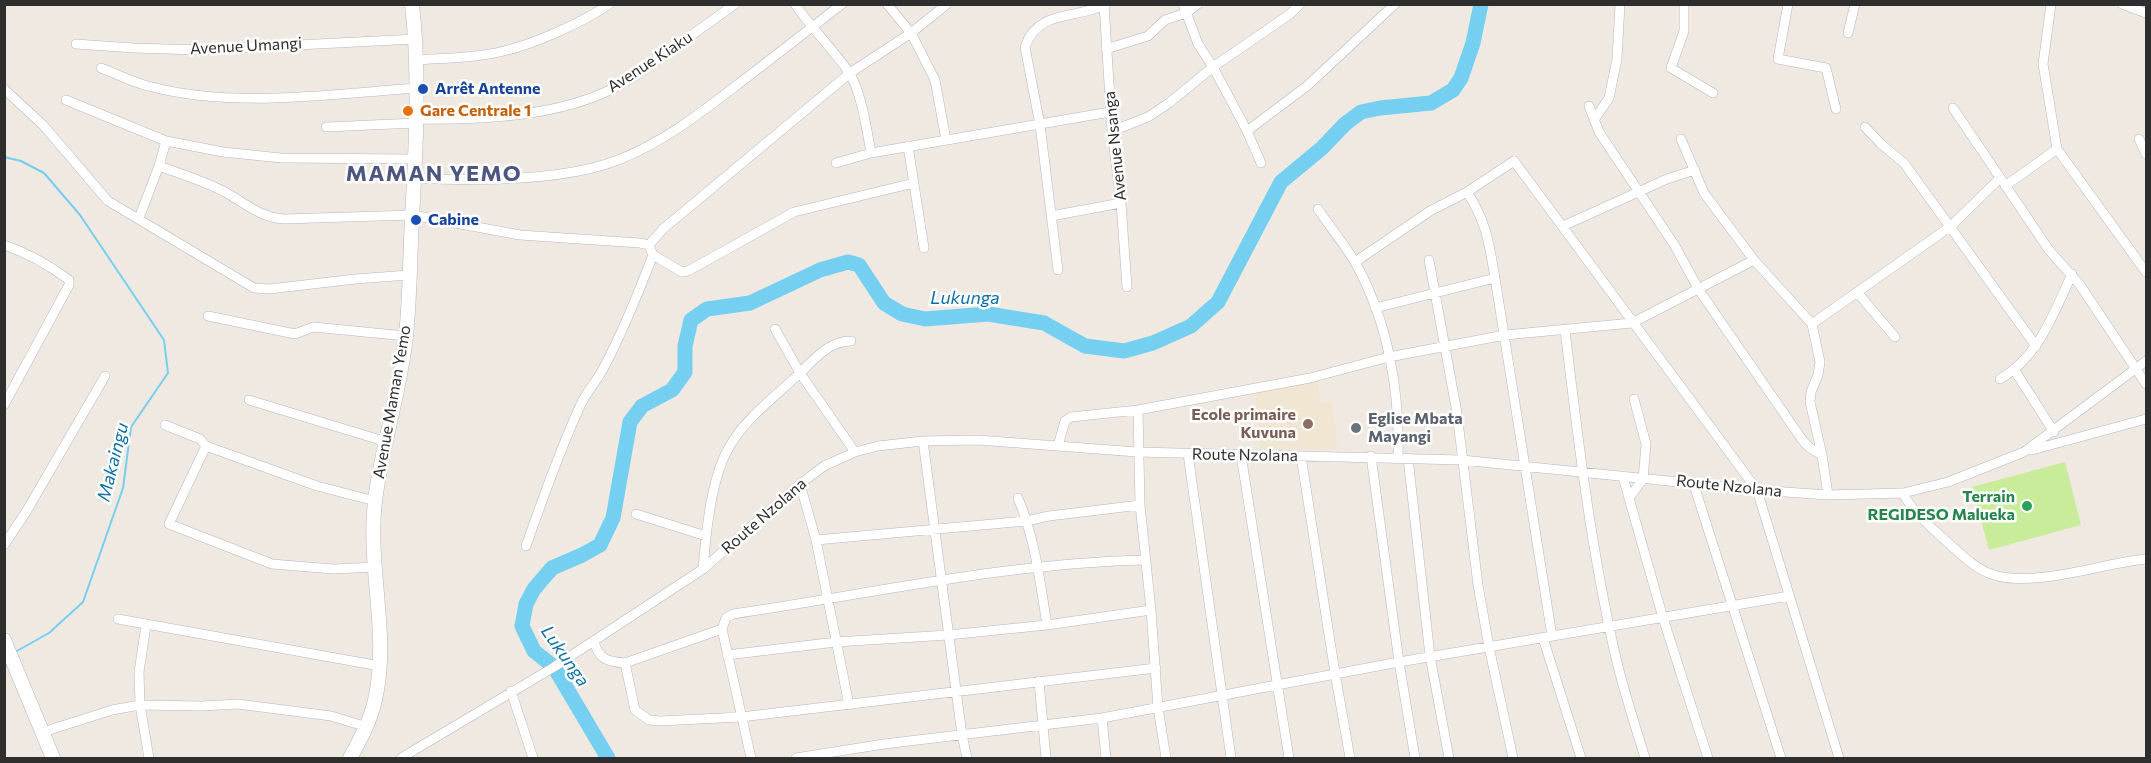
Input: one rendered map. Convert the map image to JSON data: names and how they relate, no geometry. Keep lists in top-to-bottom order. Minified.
{"streets":{"street":["Avenue Umangi","Avenue Kiaku","Avenue Nsanga","Avenue Maman Yemo","Route Nzolana"]},"crossings":[["Avenue Umangi","Avenue Maman Yemo"],["Avenue Kiaku","Avenue Maman Yemo"]],"districts":["MAMAN YEMO"],"water":["Lukunga","Makaingu"],"places":["Arrêt Antenne","Gare Centrale 1","Cabine","Ecole primaire Kuvuna","Eglise Mbata Mayangi","Terrain REGIDESO Malueka"]}
